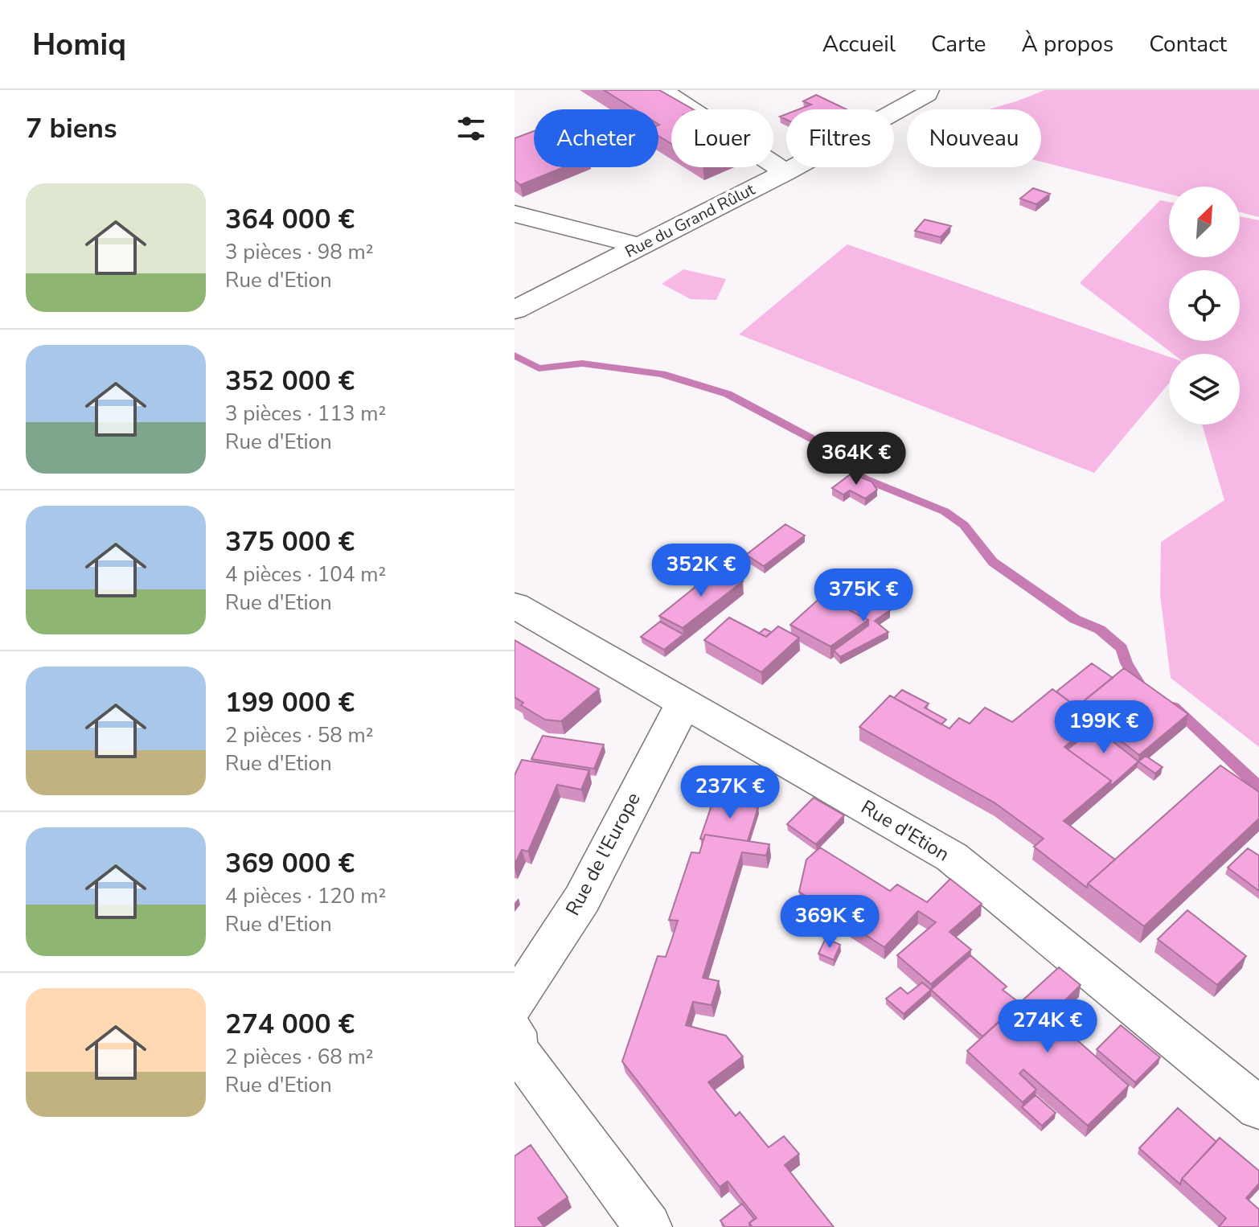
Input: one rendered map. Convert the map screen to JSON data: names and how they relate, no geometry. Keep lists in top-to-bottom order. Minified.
{"streets":{"street":["Rue du Grand Rûlut","Rue d'Etion","Rue de l'Europe"]},"crossings":[["Rue d'Etion","Rue de l'Europe"]],"north":"top right","page":{"header":"Homiq","nav":["Accueil","Carte","À propos","Contact"],"heading":"7 biens","chip":["Acheter","Louer","Filtres","Nouveau"],"list":[{"name":"364 000 €","note":"3 pièces · 98 m² · Rue d'Etion"},{"name":"352 000 €","note":"3 pièces · 113 m² · Rue d'Etion"},{"name":"375 000 €","note":"4 pièces · 104 m² · Rue d'Etion"},{"name":"199 000 €","note":"2 pièces · 58 m² · Rue d'Etion"},{"name":"369 000 €","note":"4 pièces · 120 m² · Rue d'Etion"},{"name":"274 000 €","note":"2 pièces · 68 m² · Rue d'Etion"}],"price":["364K €","352K €","375K €","199K €","237K €","369K €","274K €"]}}
